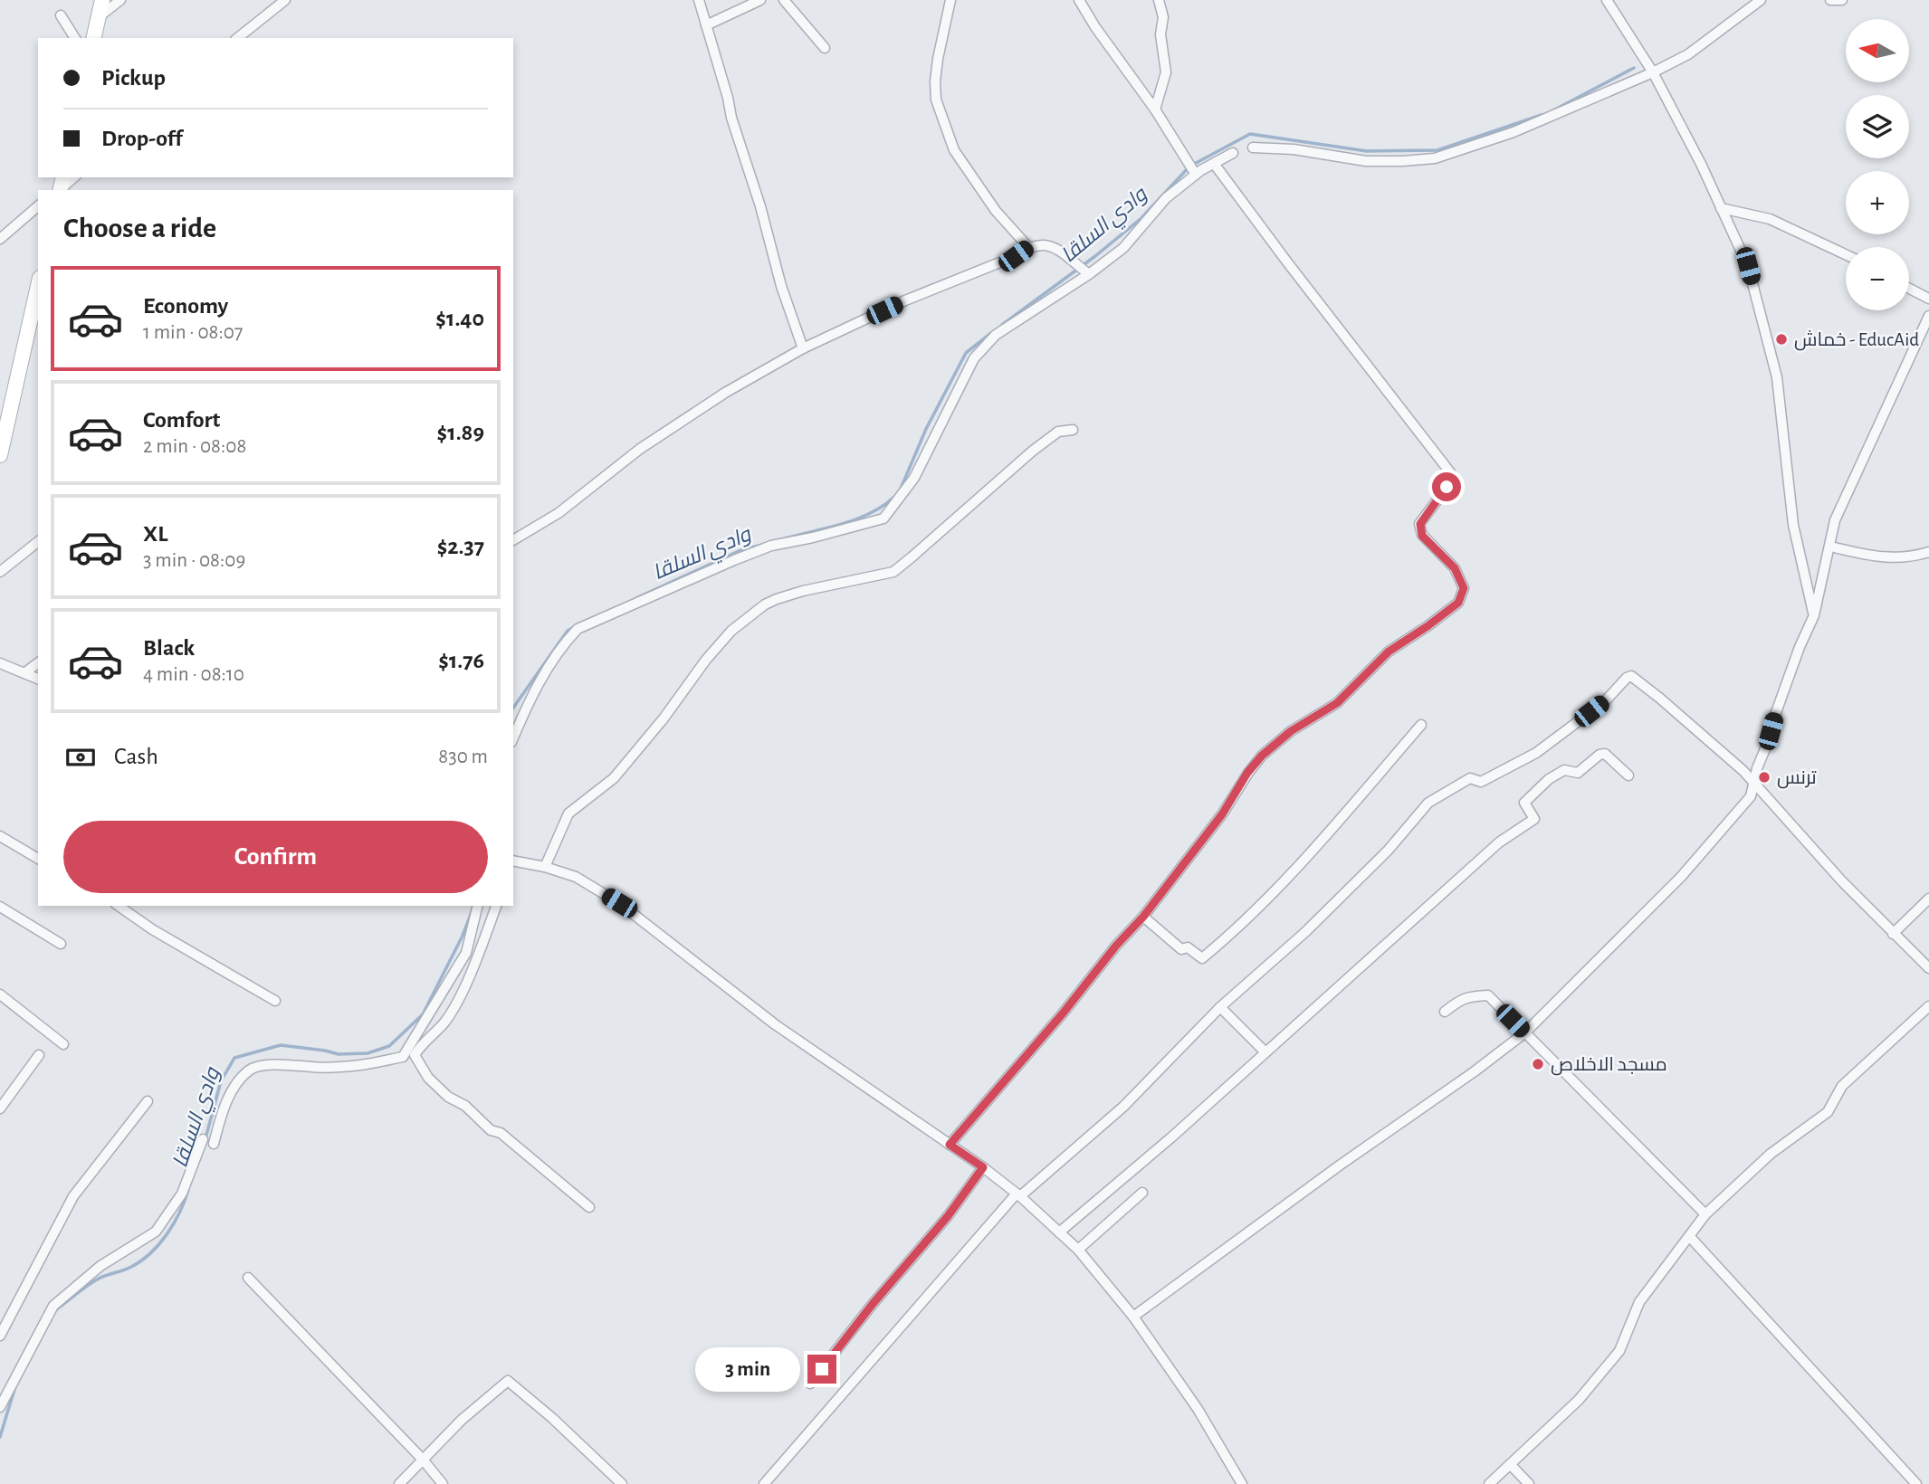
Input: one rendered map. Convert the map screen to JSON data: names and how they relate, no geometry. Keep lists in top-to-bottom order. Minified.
{"water":["وادي السلقا"],"places":["خماش - EducAid","ترنس","مسجد الاخلاص"],"north":"left","page":{"map_buttons":["+","−"],"banner":["Pickup","Drop-off"],"heading":"Choose a ride","list":[{"name":"Economy","note":"1 min · 08:07","value":"$1.40"},{"name":"Comfort","note":"2 min · 08:08","value":"$1.89"},{"name":"XL","note":"3 min · 08:09","value":"$2.37"},{"name":"Black","note":"4 min · 08:10","value":"$1.76"}],"pay":["Cash","830 m"],"buttons":"Confirm","bubble":"3 min"}}
